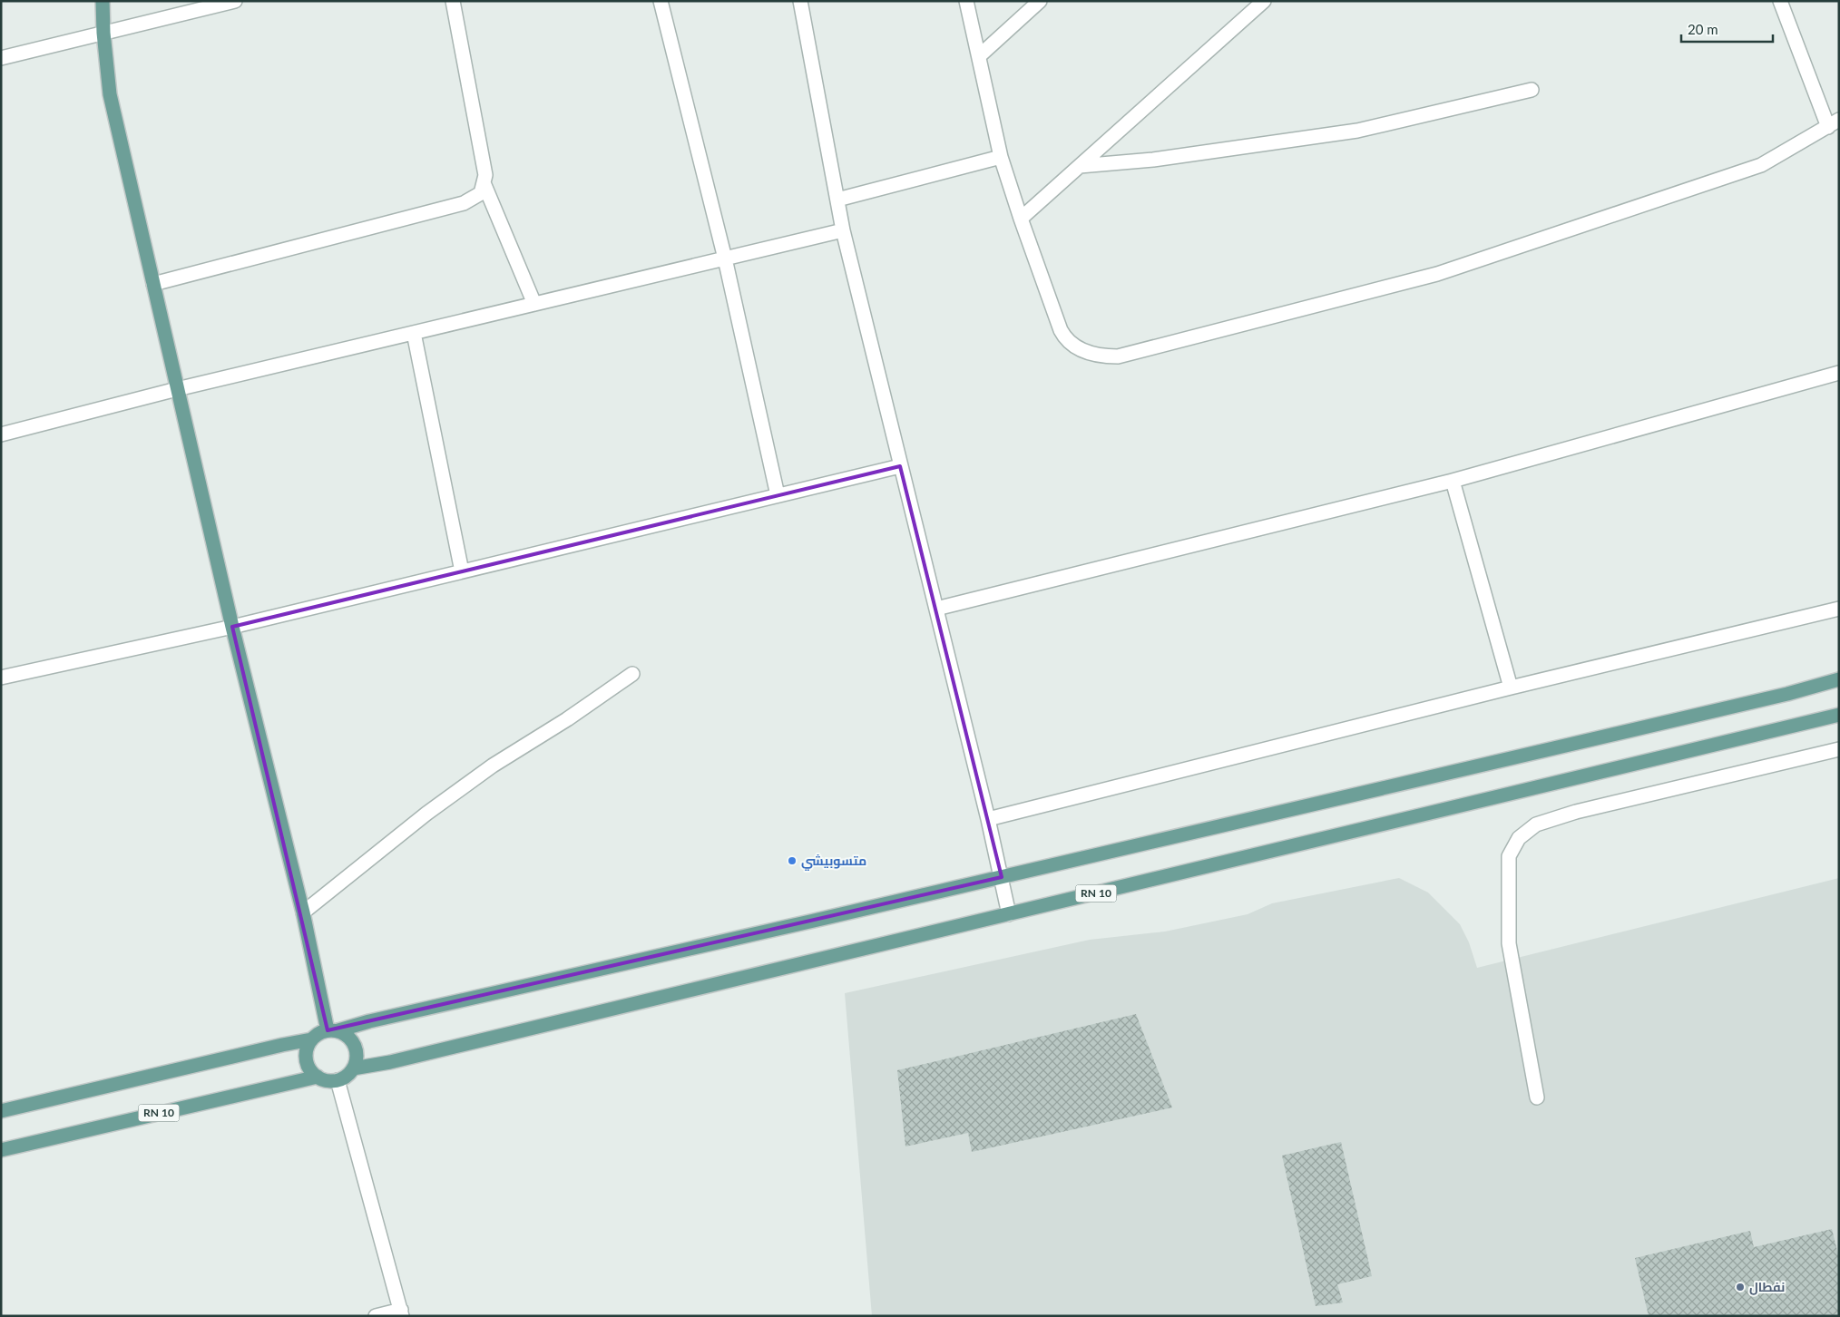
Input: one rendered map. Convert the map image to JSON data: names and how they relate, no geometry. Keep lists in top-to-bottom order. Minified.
{"streets":{"main road":["RN 10"]},"places":["متسوبيشي","نفطال"],"scale_bar":"20 m"}
